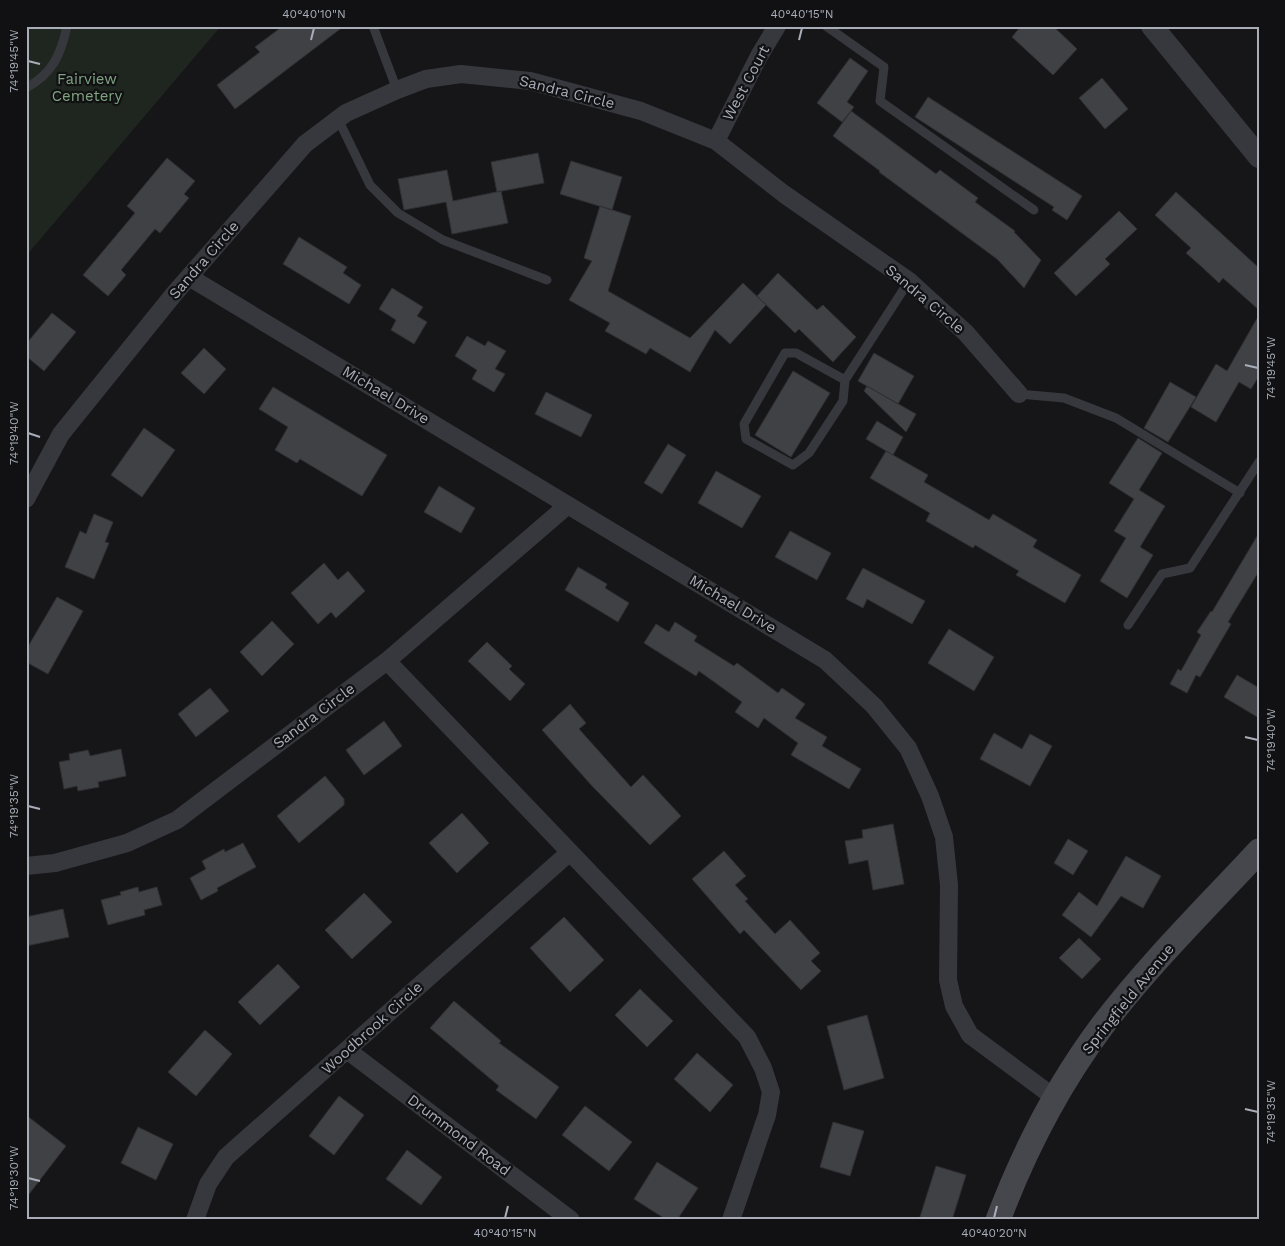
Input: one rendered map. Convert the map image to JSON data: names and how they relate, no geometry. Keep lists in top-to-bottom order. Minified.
{"streets":{"main road":["Springfield Avenue"],"street":["West Court","Sandra Circle","Michael Drive","Woodbrook Circle","Drummond Road"]},"crossings":[["West Court","Sandra Circle"],["Sandra Circle","Michael Drive"],["Michael Drive","Springfield Avenue"],["Woodbrook Circle","Drummond Road"]],"parks":["Fairview Cemetery"],"coordinates":["40°40'10\"N","40°40'15\"N","74°19'45\"W","74°19'40\"W","74°19'35\"W","74°19'30\"W","40°40'20\"N"]}
